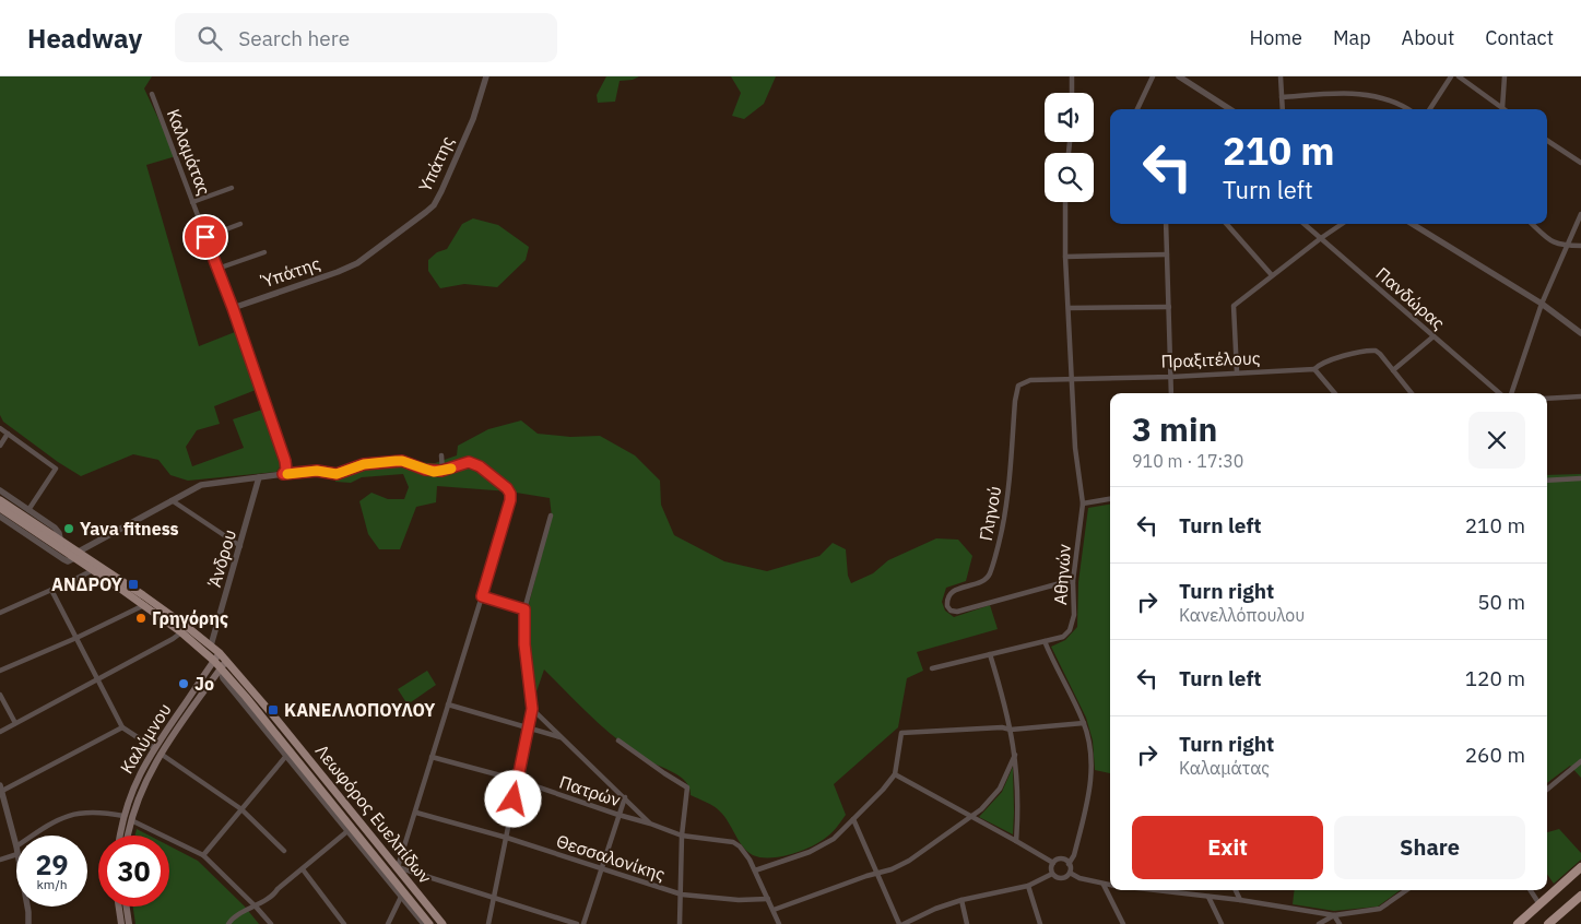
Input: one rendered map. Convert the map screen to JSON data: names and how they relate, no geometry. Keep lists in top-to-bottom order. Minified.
{"streets":{"main road":["Καλύμνου","Λεωφόρος Ευελπίδων"],"street":["Καλαμάτας","Υπάτης","Ύπάτης","Πανδώρας","Πραξιτέλους","Γληνού","Άνδρου","Αθηνών","Πατρών","Θεσσαλονίκης"]},"crossings":[["Καλαμάτας","Ύπάτης"],["Υπάτης","Ύπάτης"],["Πραξιτέλους","Γληνού"],["Πραξιτέλους","Αθηνών"],["Γληνού","Αθηνών"],["Άνδρου","Λεωφόρος Ευελπίδων"],["Καλύμνου","Λεωφόρος Ευελπίδων"]],"places":{"other":["Yava fitness","Γρηγόρης","Jo"],"transit":["ΑΝΔΡΟΥ","ΚΑΝΕΛΛΟΠΟΥΛΟΥ"]},"page":{"header":"Headway","search":"Search here","nav":["Home","Map","About","Contact"],"turn":["210 m","Turn left"],"heading":["3 min","910 m · 17:30"],"list":[{"name":"Turn left","value":"210 m"},{"name":"Turn right","note":"Κανελλόπουλου","value":"50 m"},{"name":"Turn left","value":"120 m"},{"name":"Turn right","note":"Καλαμάτας","value":"260 m"}],"buttons":["Exit","Share"],"speed":"29 km/h","limit":"30"}}
